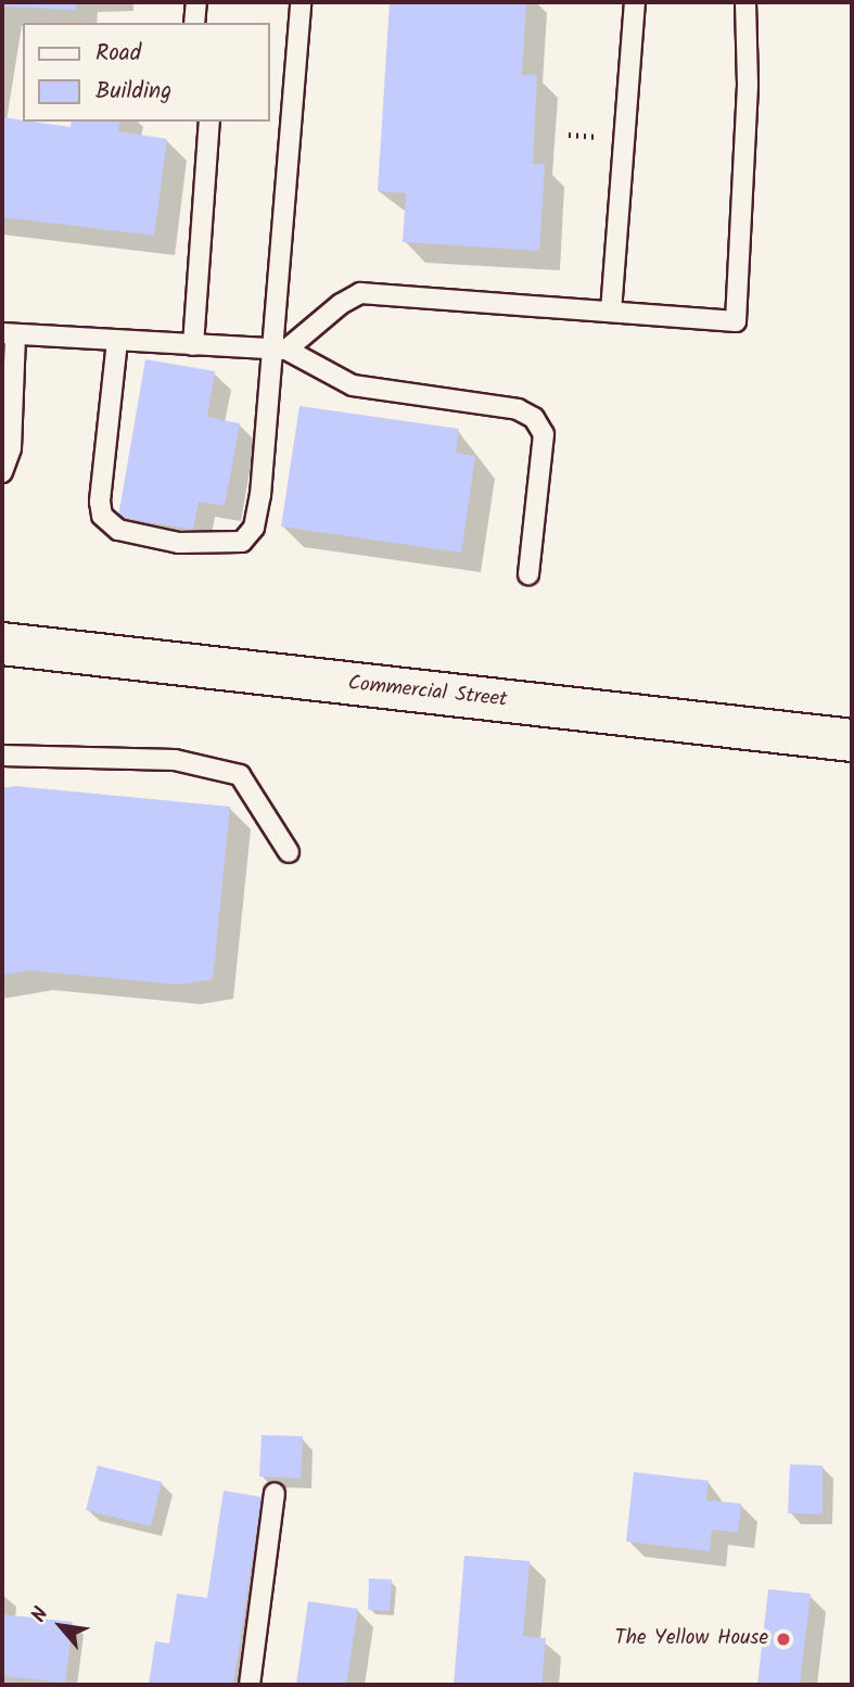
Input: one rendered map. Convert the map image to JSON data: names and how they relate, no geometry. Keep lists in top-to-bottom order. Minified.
{"streets":{"street":["Commercial Street"]},"places":["The Yellow House"],"legend":["Road","Building"],"north":"top left"}
